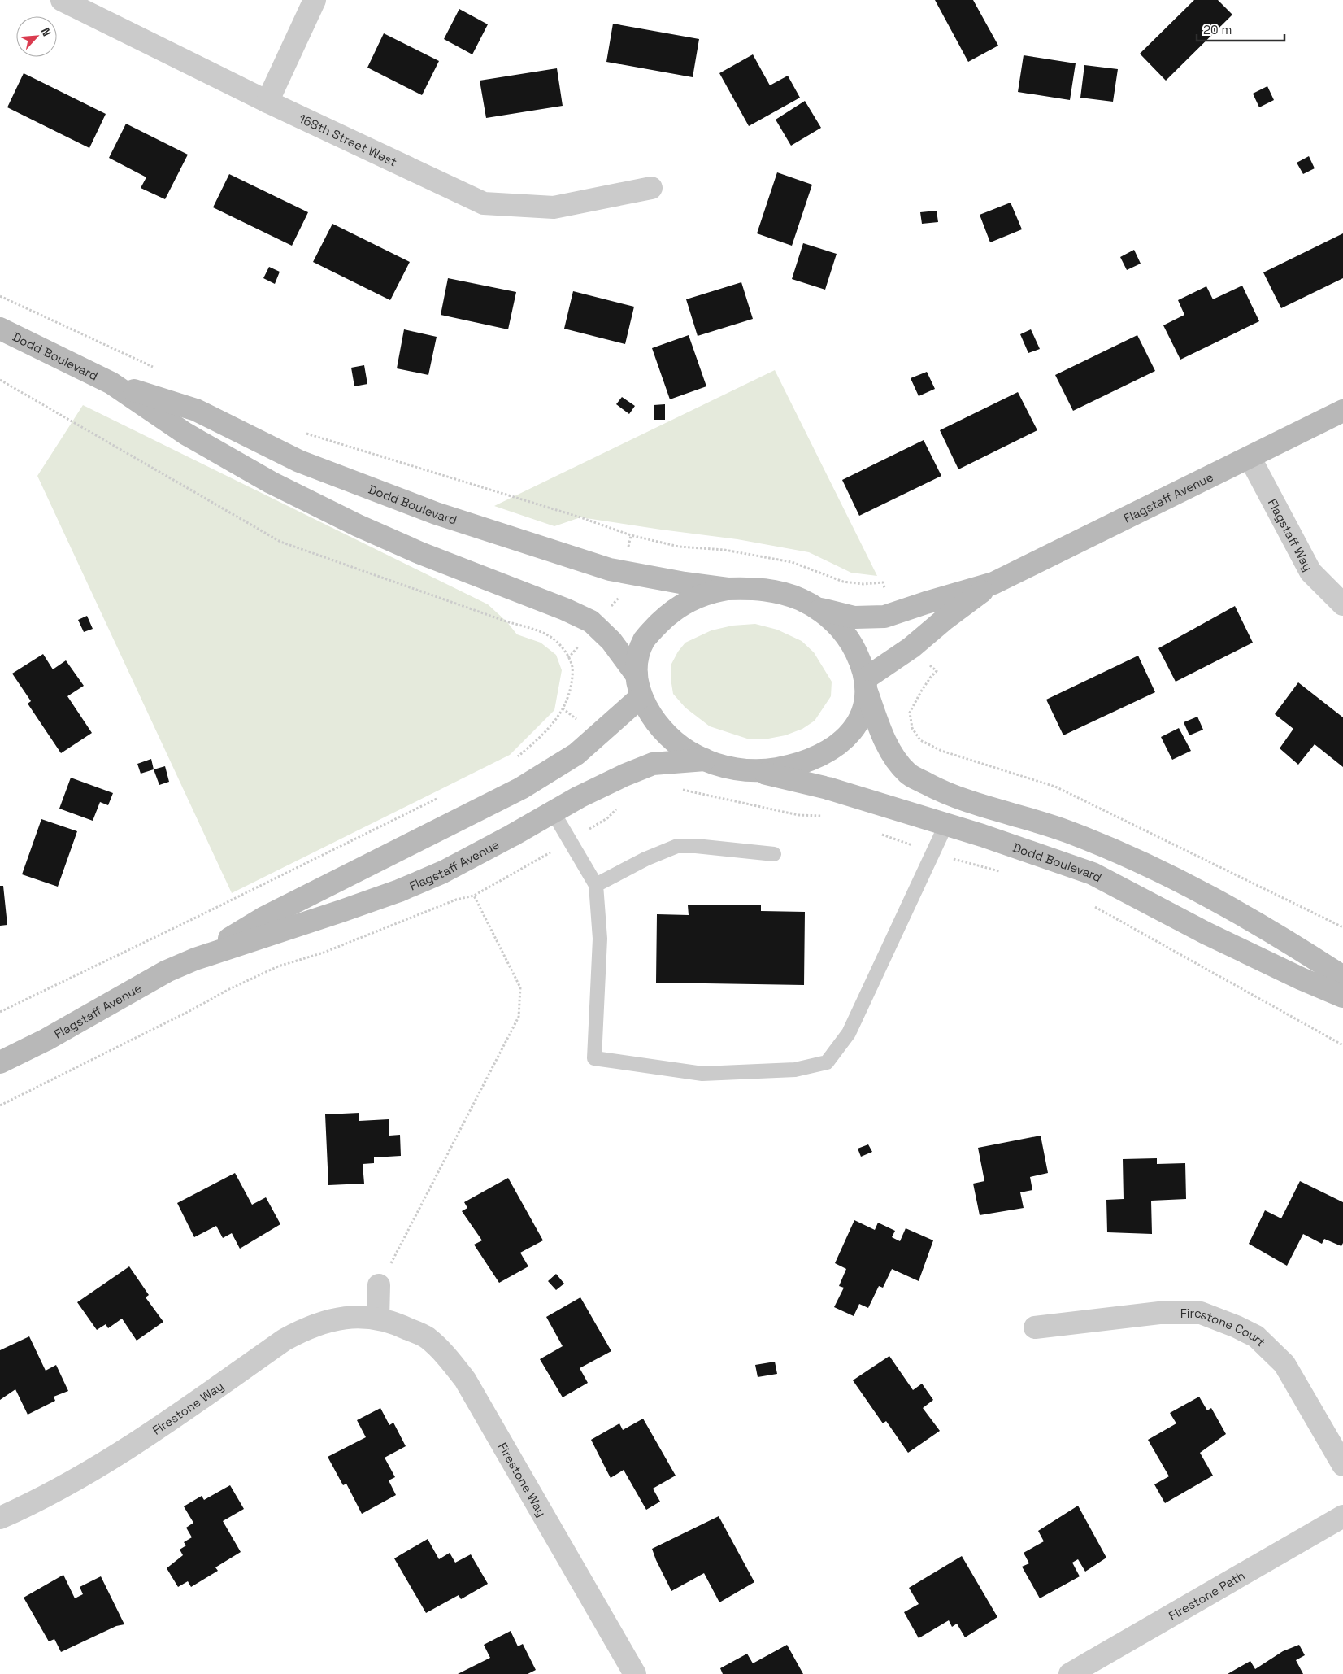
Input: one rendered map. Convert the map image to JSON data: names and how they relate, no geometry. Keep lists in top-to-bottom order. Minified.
{"streets":{"street":["168th Street West","Dodd Boulevard","Flagstaff Avenue","Flagstaff Way","Firestone Court","Firestone Way","Firestone Path"]},"crossings":[["Flagstaff Avenue","Flagstaff Way"]],"scale_bar":"20 m","north":"top right"}
